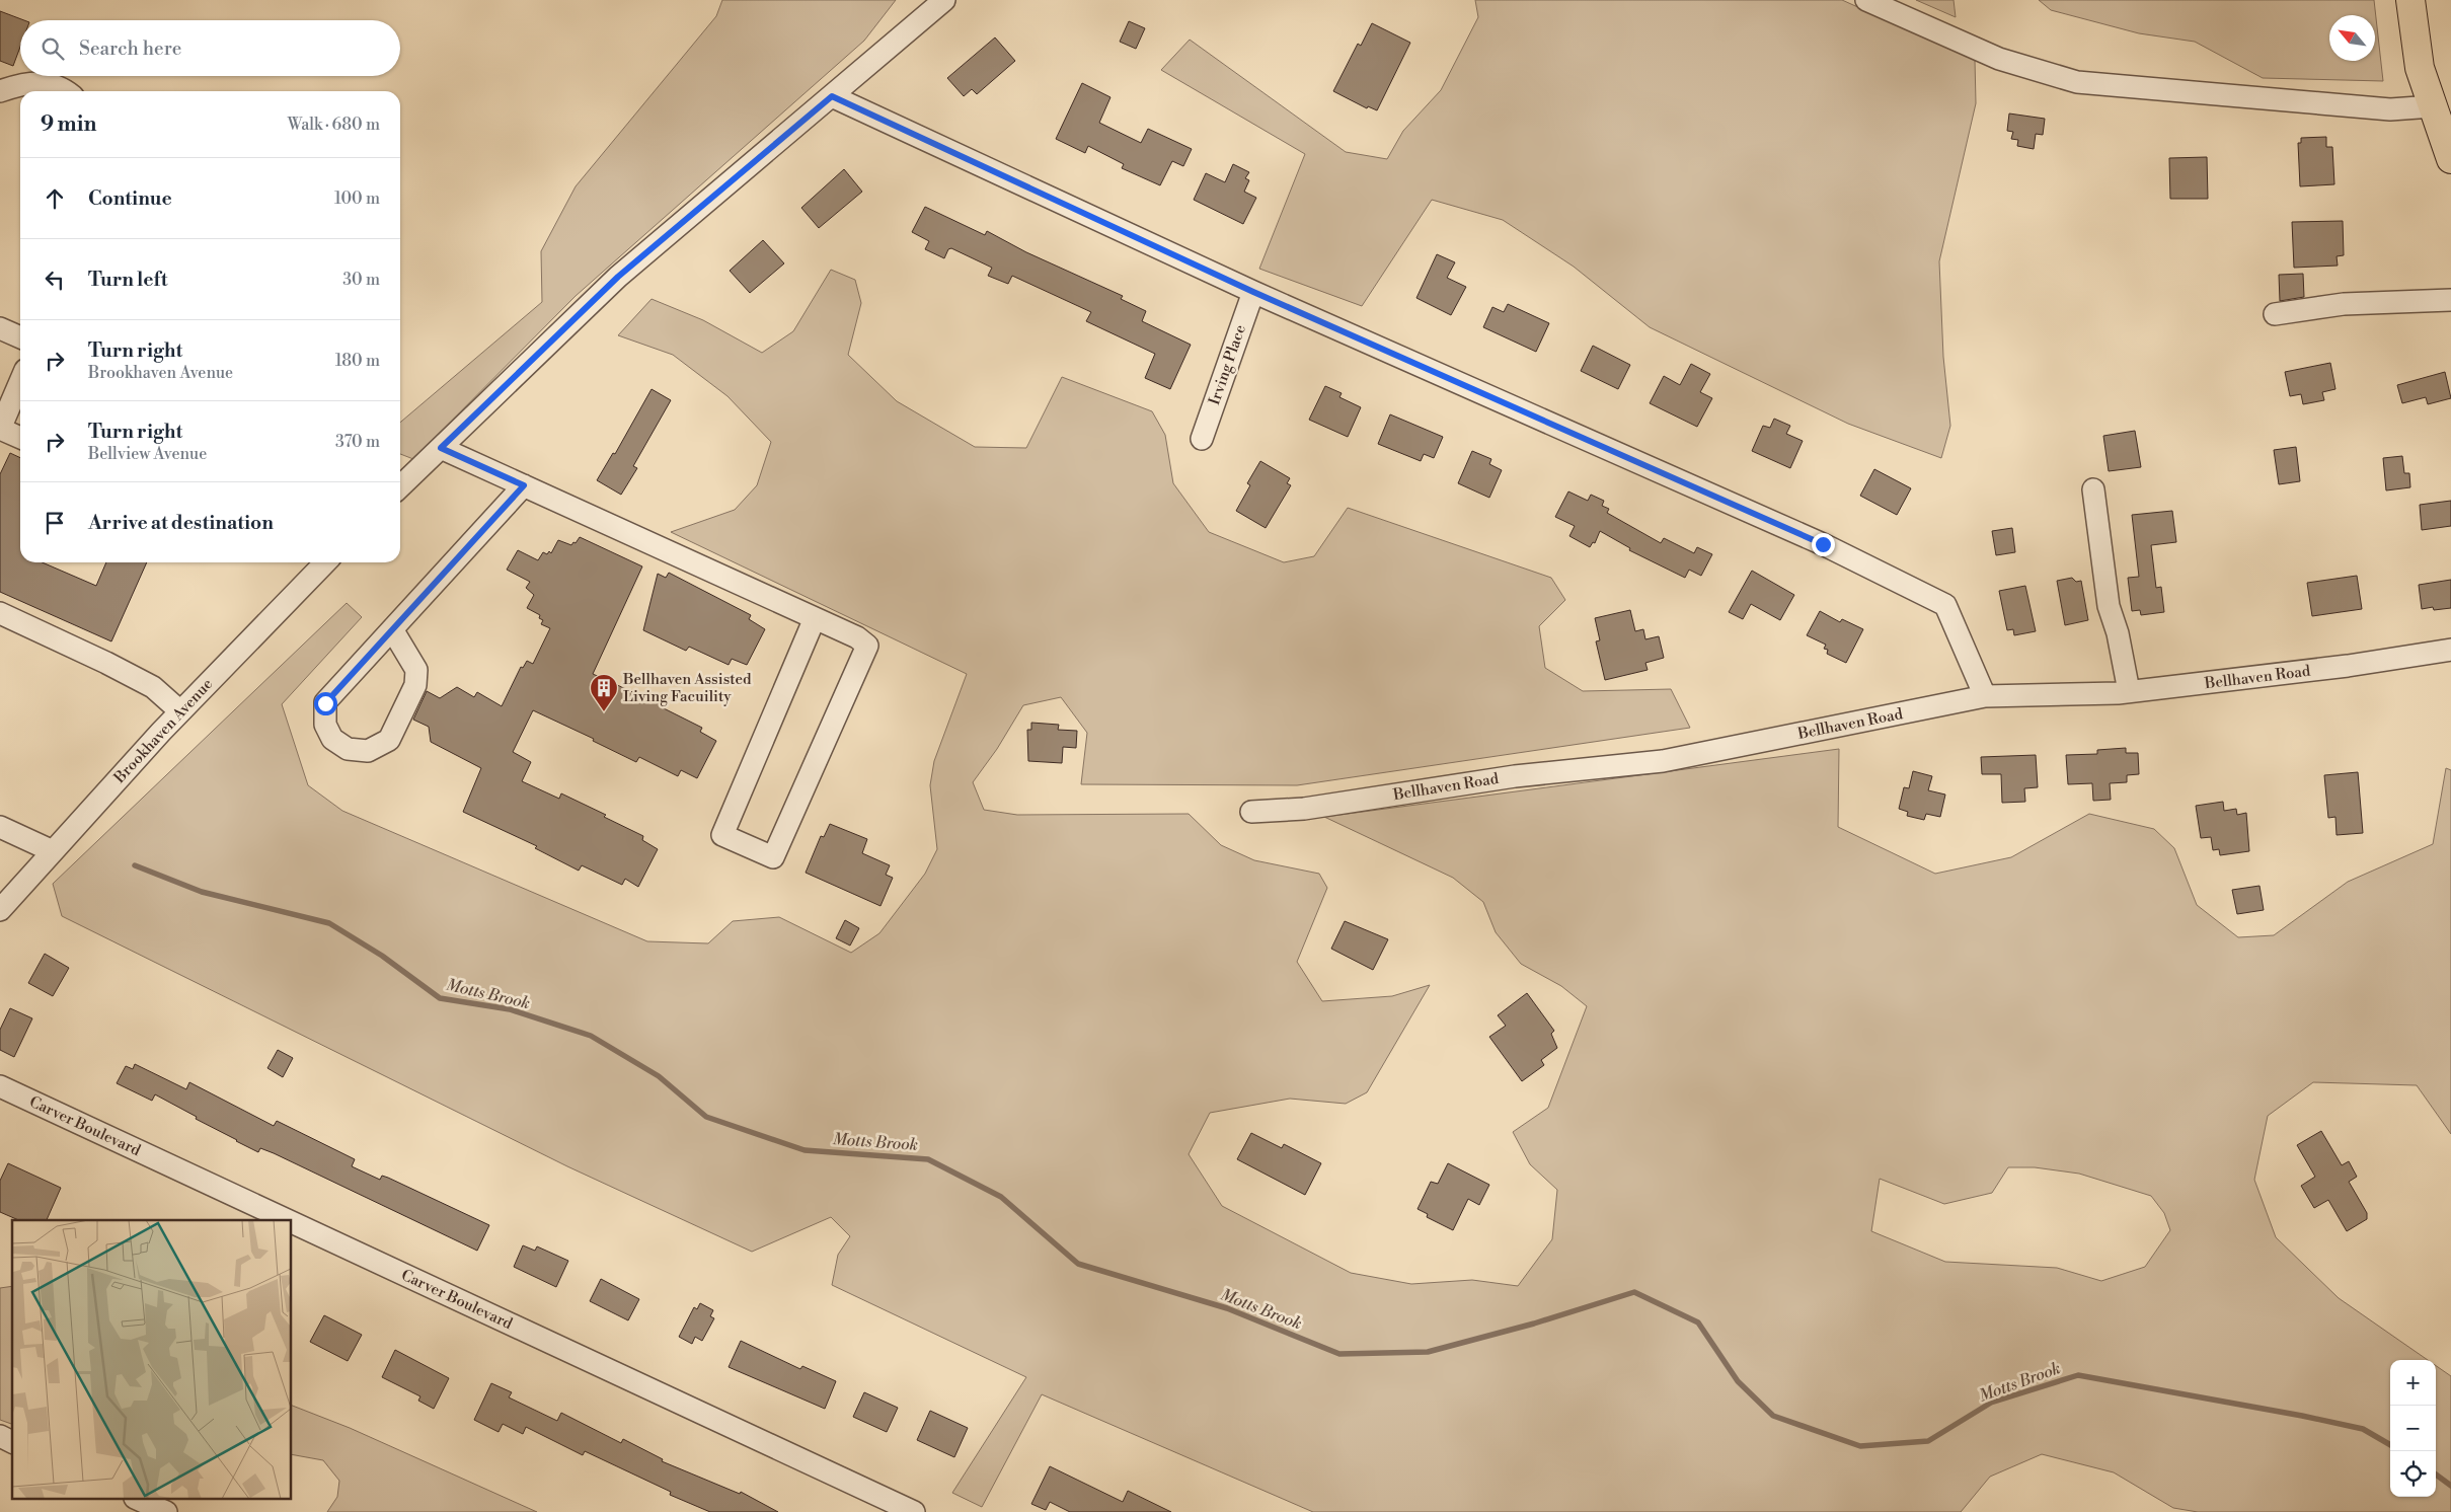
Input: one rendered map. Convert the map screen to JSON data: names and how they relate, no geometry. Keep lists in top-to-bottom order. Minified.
{"streets":{"street":["Irving Place","Bellhaven Road","Brookhaven Avenue","Carver Boulevard"]},"water":["Motts Brook"],"places":{"building":["Bellhaven Assisted Living Facuility"]},"north":"top left","page":{"search":"Search here","heading":["9 min","Walk · 680 m"],"list":[["Continue","100 m"],["Turn left","30 m"],["Turn right","Brookhaven Avenue","180 m"],["Turn right","Bellview Avenue","370 m"],"Arrive at destination"],"map_buttons":["+","−"]}}
